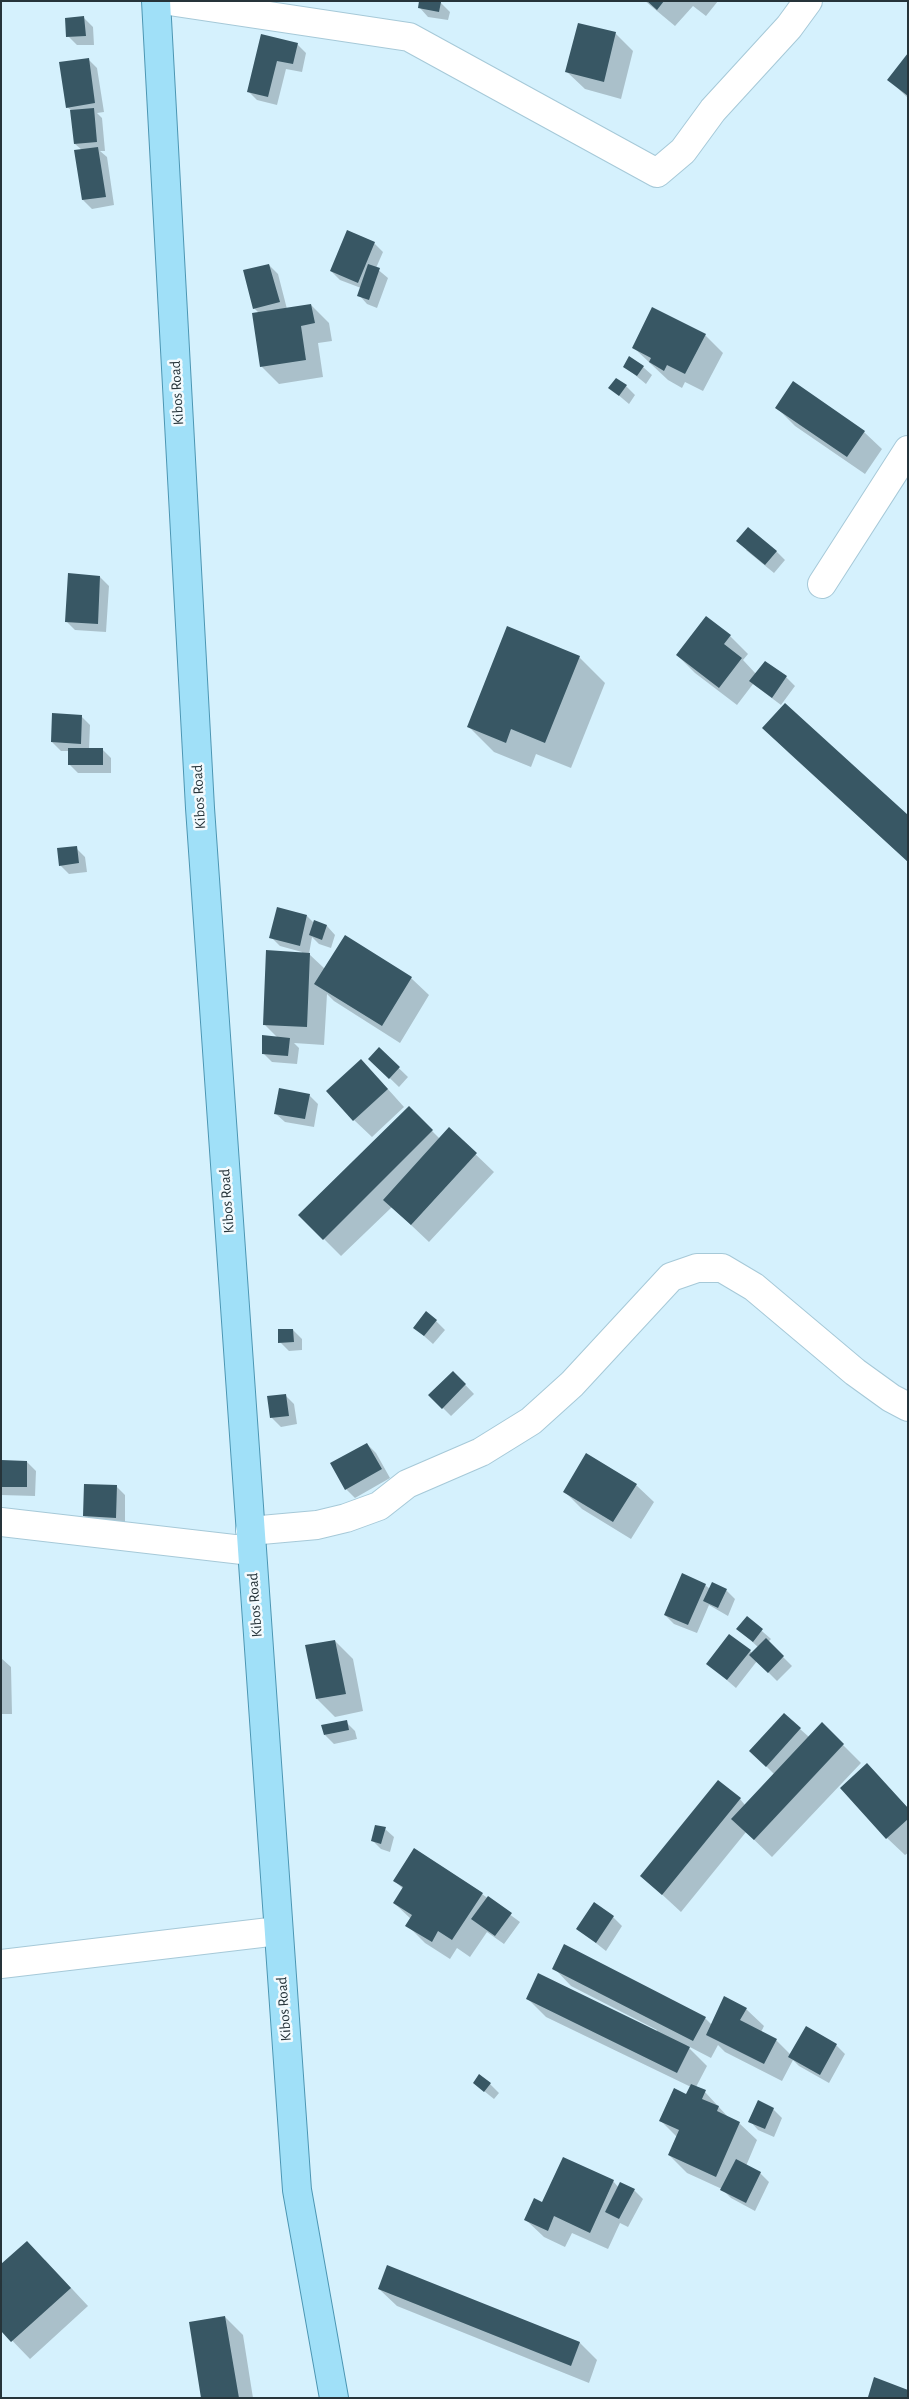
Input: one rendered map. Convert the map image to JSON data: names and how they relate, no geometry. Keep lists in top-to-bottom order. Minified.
{"streets":{"main road":["Kibos Road"]}}
